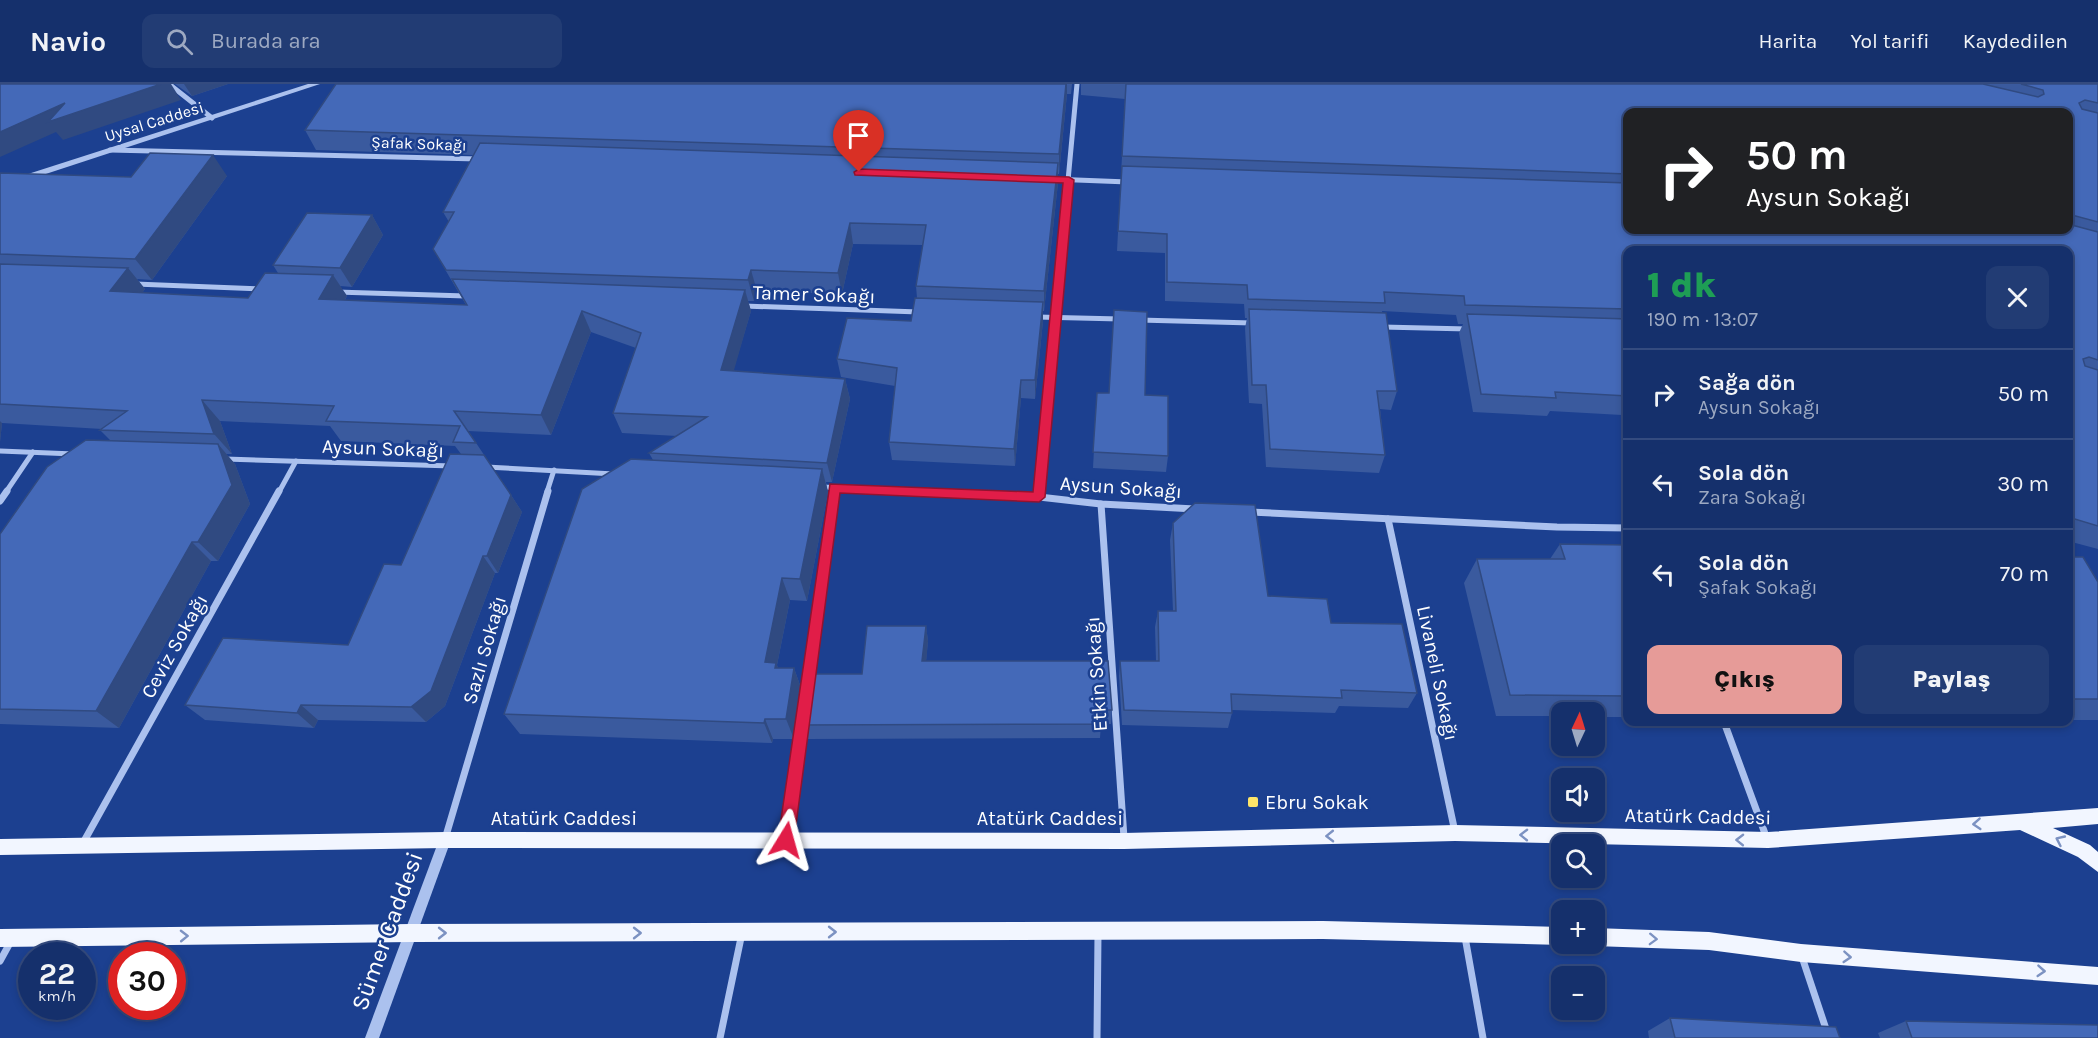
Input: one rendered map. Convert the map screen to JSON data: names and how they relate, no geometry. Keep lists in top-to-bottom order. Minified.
{"streets":{"main road":["Atatürk Caddesi"],"street":["Uysal Caddesi","Şafak Sokağı","Tamer Sokağı","Aysun Sokağı","Ceviz Sokağı","Sazlı Sokağı","Livaneli Sokağı","Etkin Sokağı","Sümer Caddesi"]},"crossings":[["Uysal Caddesi","Şafak Sokağı"],["Aysun Sokağı","Ceviz Sokağı"],["Aysun Sokağı","Etkin Sokağı"],["Ceviz Sokağı","Atatürk Caddesi"],["Sazlı Sokağı","Atatürk Caddesi"],["Sazlı Sokağı","Sümer Caddesi"],["Livaneli Sokağı","Atatürk Caddesi"],["Etkin Sokağı","Atatürk Caddesi"],["Atatürk Caddesi","Sümer Caddesi"]],"places":{"transit":["Ebru Sokak"]},"north":"top","page":{"header":"Navio","search":"Burada ara","nav":["Harita","Yol tarifi","Kaydedilen"],"turn":["50 m","Aysun Sokağı"],"heading":["1 dk","190 m · 13:07"],"list":[{"name":"Sağa dön","note":"Aysun Sokağı","value":"50 m"},{"name":"Sola dön","note":"Zara Sokağı","value":"30 m"},{"name":"Sola dön","note":"Şafak Sokağı","value":"70 m"}],"buttons":["Çıkış","Paylaş"],"map_buttons":["+","−"],"speed":"22 km/h","limit":"30"}}
